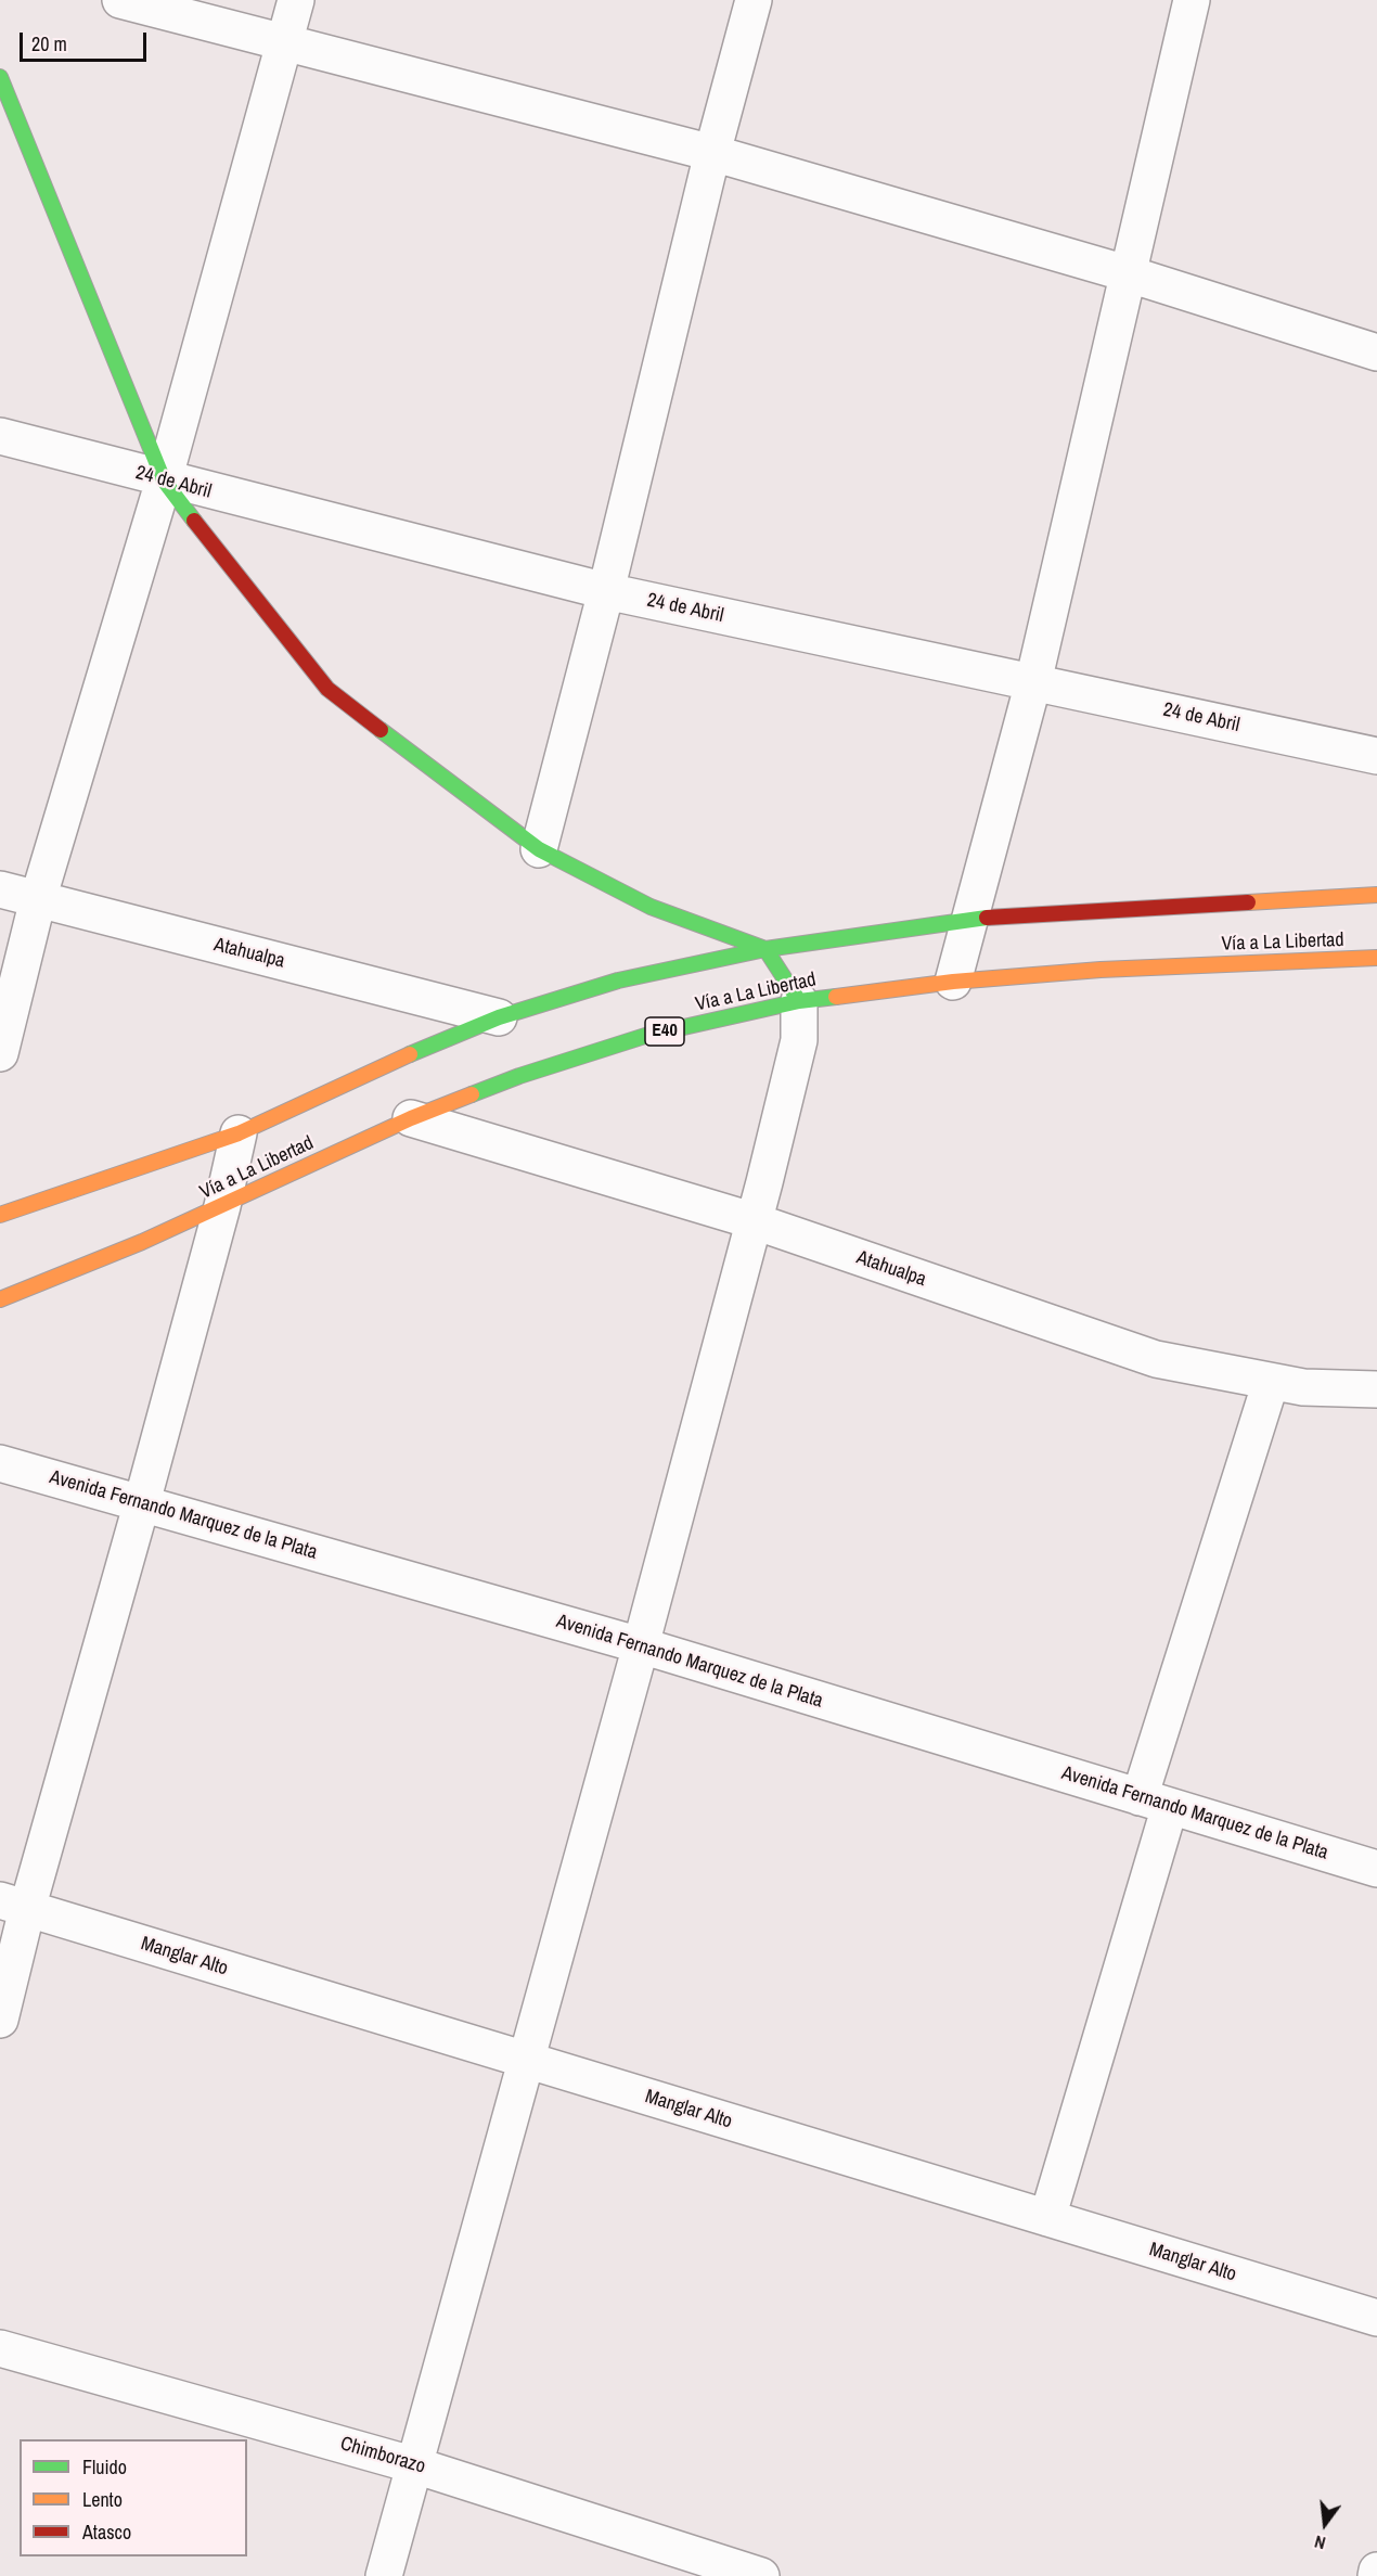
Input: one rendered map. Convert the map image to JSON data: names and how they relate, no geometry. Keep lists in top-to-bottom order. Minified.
{"streets":{"main road":["Vía a La Libertad","E40"],"street":["24 de Abril","Atahualpa","Avenida Fernando Marquez de la Plata","Manglar Alto","Chimborazo"]},"crossings":[["Vía a La Libertad","Atahualpa"]],"legend":["Fluido","Lento","Atasco"],"scale_bar":"20 m","north":"bottom"}
